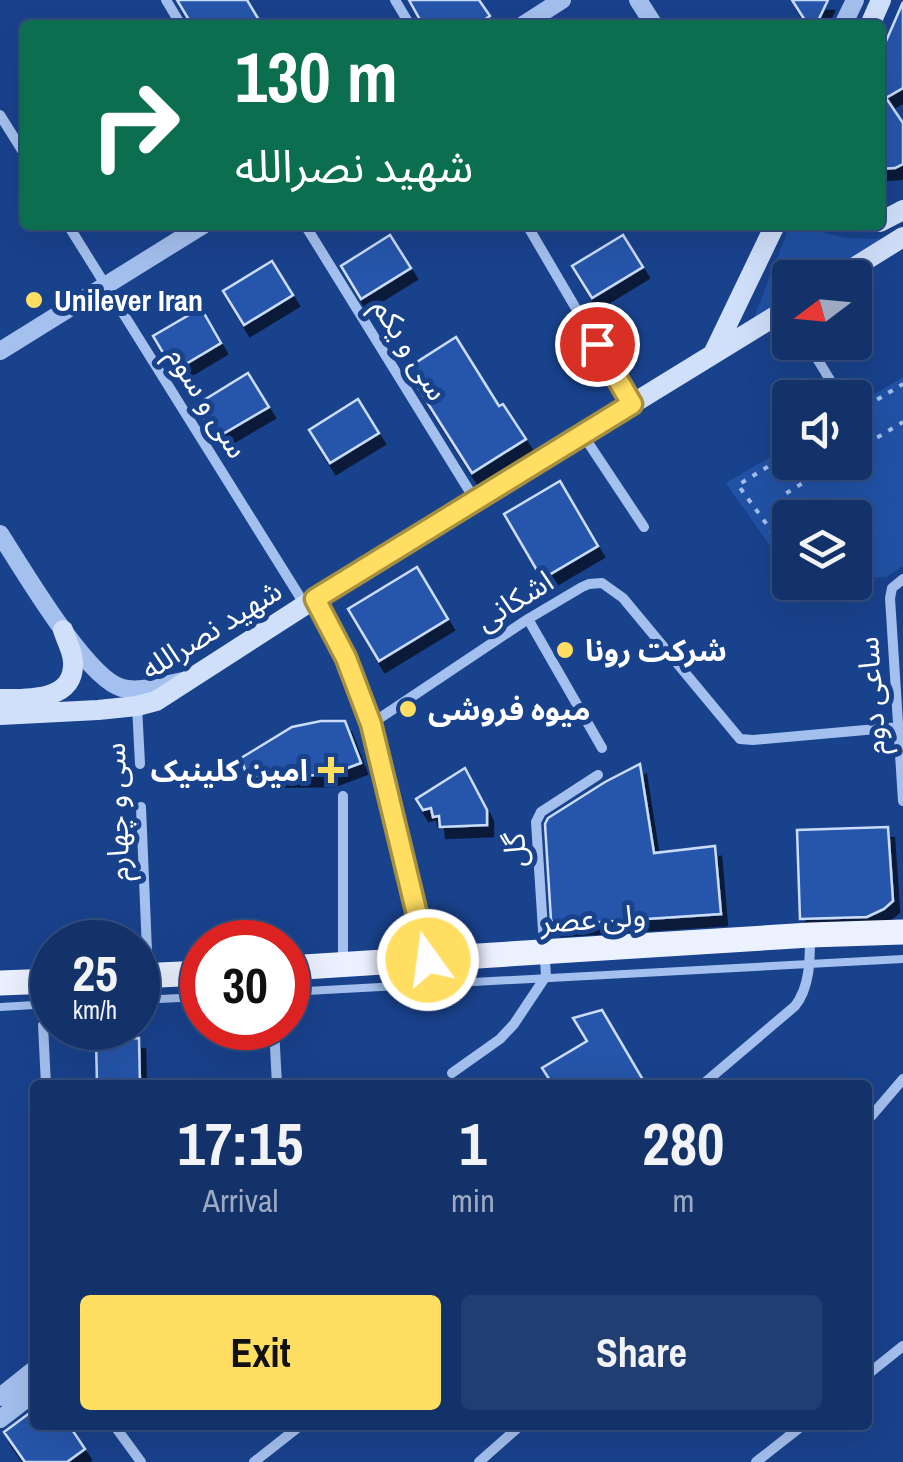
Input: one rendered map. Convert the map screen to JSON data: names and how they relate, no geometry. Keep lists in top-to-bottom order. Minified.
{"streets":{"main road":["شهید نصرالله","ولی عصر"],"street":["سی و یکم","سی و سوم","اشکانی","ساعی دوم","سی و چهارم","گل"]},"crossings":[["سی و یکم","شهید نصرالله"],["سی و سوم","اشکانی"],["سی و سوم","شهید نصرالله"],["سی و سوم","ولی عصر"],["اشکانی","ساعی دوم"],["شهید نصرالله","سی و چهارم"],["گل","ولی عصر"]],"places":{"other":["Unilever Iran","شرکت رونا","میوه فروشی"],"health":["امین کلینیک"]},"north":"left","page":{"turn":["130 m","شهید نصرالله"],"speed":"25 km/h","limit":"30","eta":["17:15","Arrival","1","min","280","m"],"buttons":["Exit","Share"]}}
